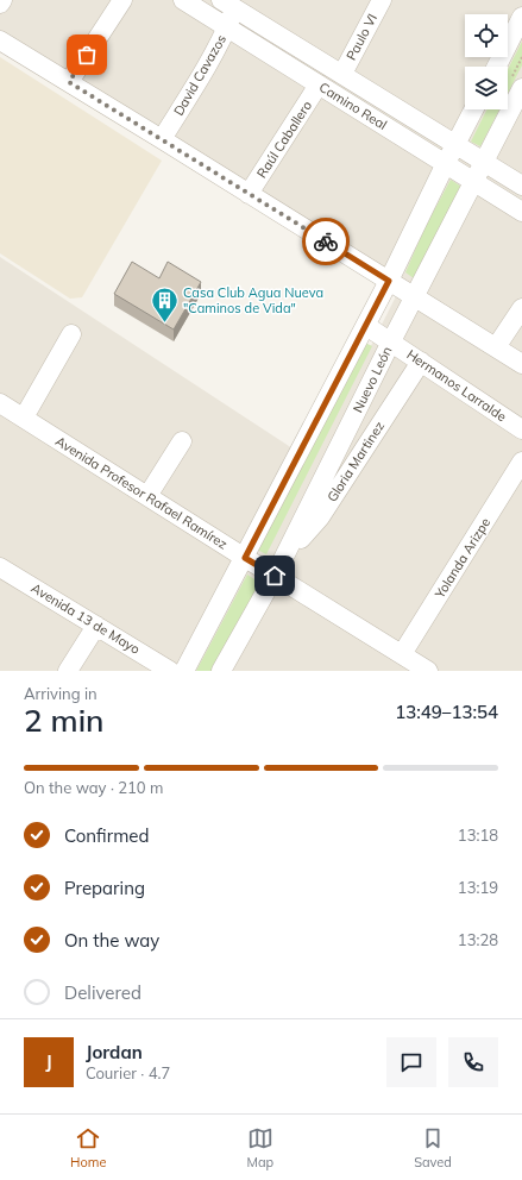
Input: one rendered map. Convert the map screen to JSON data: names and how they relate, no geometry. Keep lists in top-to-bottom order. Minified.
{"streets":{"street":["Paulo VI","David Cavazos","Camino Real","Raúl Caballero","Nuevo León","Hermanos Larralde","Gloria Martinez","Avenida Profesor Rafael Ramírez","Yolanda Arizpe","Avenida 13 de Mayo"]},"crossings":[["Paulo VI","Camino Real"],["David Cavazos","Camino Real"],["Camino Real","Raúl Caballero"],["Camino Real","Nuevo León"],["Nuevo León","Hermanos Larralde"],["Nuevo León","Gloria Martinez"],["Nuevo León","Avenida Profesor Rafael Ramírez"],["Hermanos Larralde","Gloria Martinez"],["Avenida Profesor Rafael Ramírez","Yolanda Arizpe"]],"places":{"building":["Casa Club Agua Nueva \"Caminos de Vida\""]},"page":{"heading":["2 min","Arriving in","13:49–13:54"],"panel":["Jordan","Courier · 4.7"],"bar":"On the way · 210 m","list":[["Confirmed","13:18"],["Preparing","13:19"],["On the way","13:28"],"Delivered"],"round":"J","tabs":["Home","Map","Saved"]}}
